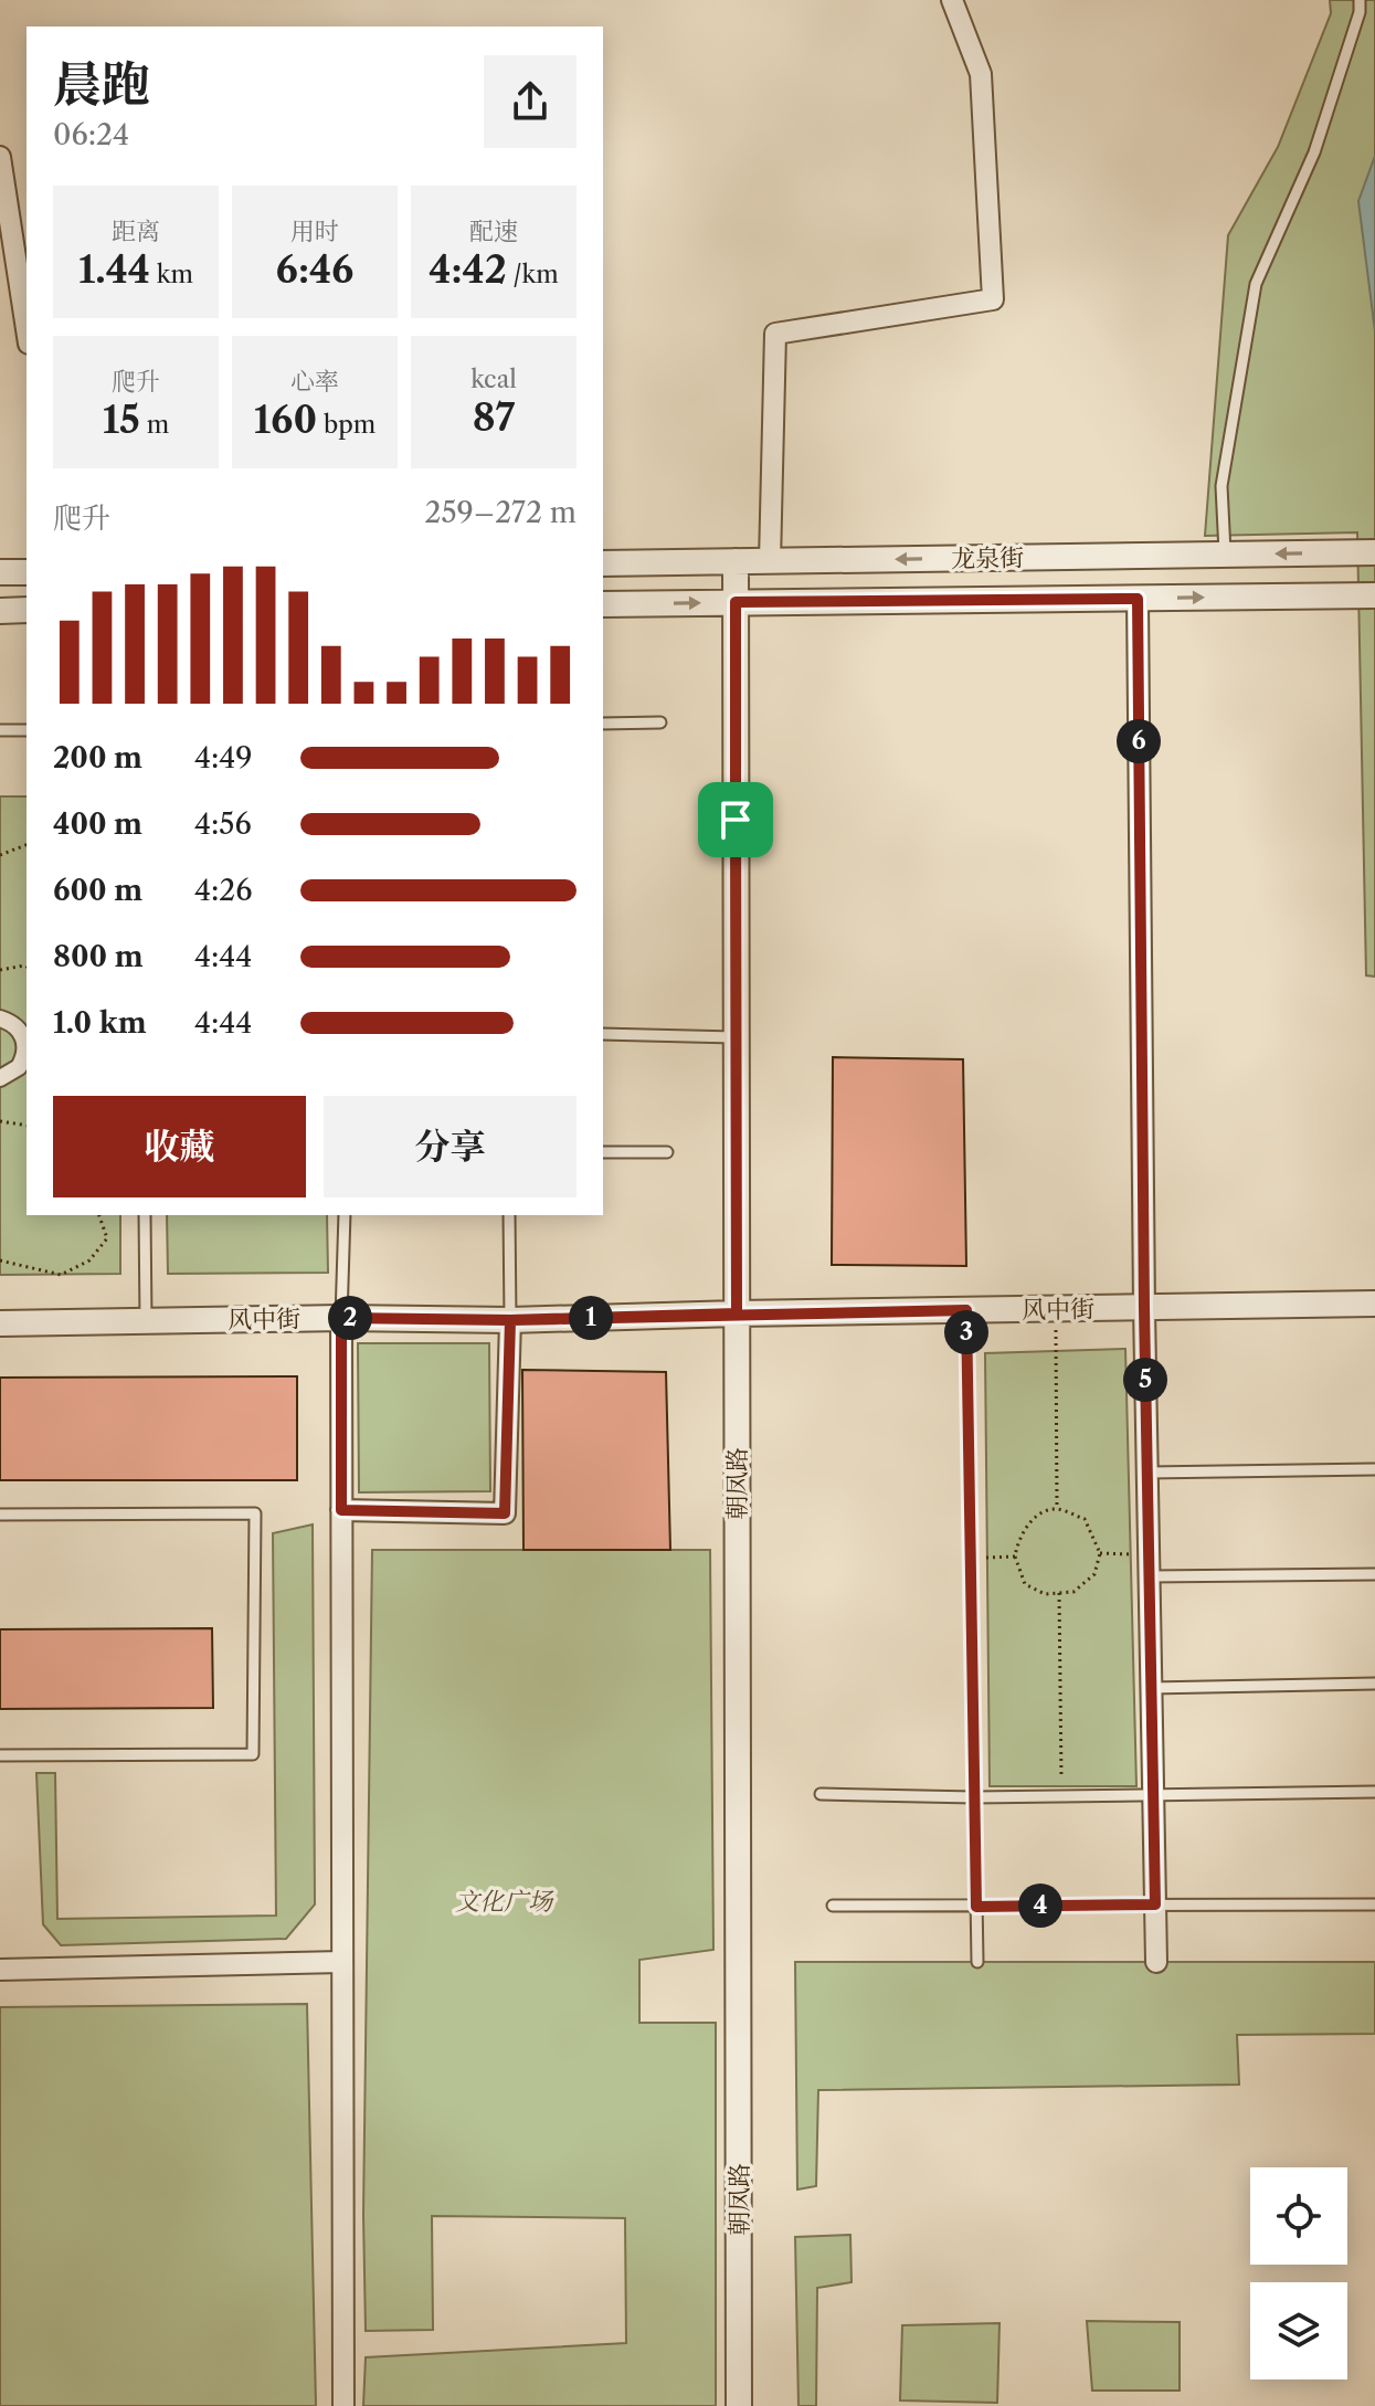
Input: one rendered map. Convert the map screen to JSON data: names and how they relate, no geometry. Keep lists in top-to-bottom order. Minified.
{"streets":{"street":["龙泉街","风中街","朝凤路"]},"crossings":[["龙泉街","朝凤路"],["风中街","朝凤路"]],"parks":["文化广场"],"page":{"heading":["晨跑","06:24"],"stats":[["距离","1.44 km"],["用时","6:46"],["配速","4:42 /km"],["爬升","15 m"],["心率","160 bpm"],["kcal","87"]],"chart":["爬升","259–272 m"],"pins":["6","1","2","3","5","4"],"list":[{"name":"200 m","note":"4:49"},{"name":"400 m","note":"4:56"},{"name":"600 m","note":"4:26"},{"name":"800 m","note":"4:44"},{"name":"1.0 km","note":"4:44"}],"buttons":["收藏","分享"]}}
